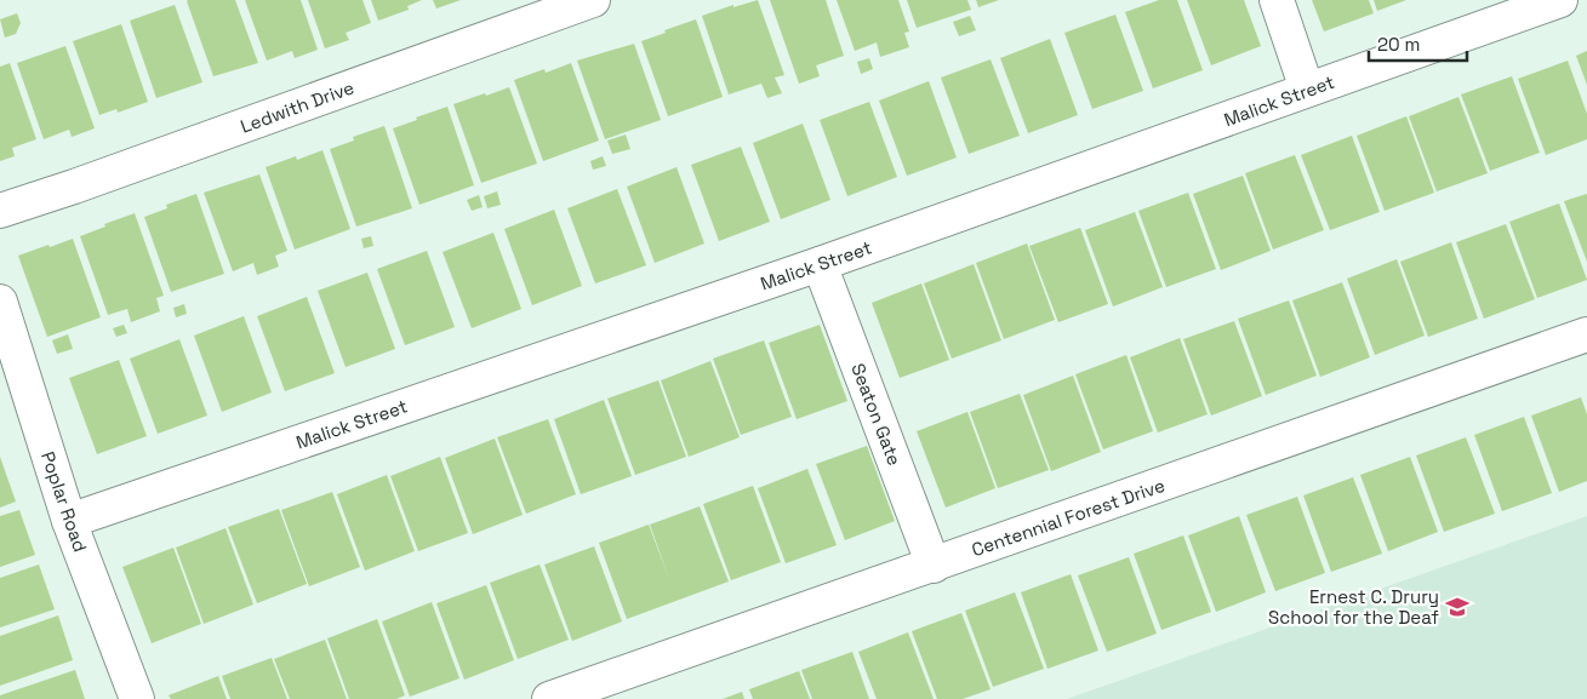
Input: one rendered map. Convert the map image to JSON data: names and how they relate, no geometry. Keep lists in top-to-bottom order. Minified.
{"streets":{"street":["Malick Street","Ledwith Drive","Seaton Gate","Poplar Road","Centennial Forest Drive"]},"crossings":[["Malick Street","Seaton Gate"],["Malick Street","Poplar Road"],["Seaton Gate","Centennial Forest Drive"]],"places":{"school or university":["Ernest C. Drury School for the Deaf"]},"scale_bar":"20 m"}
